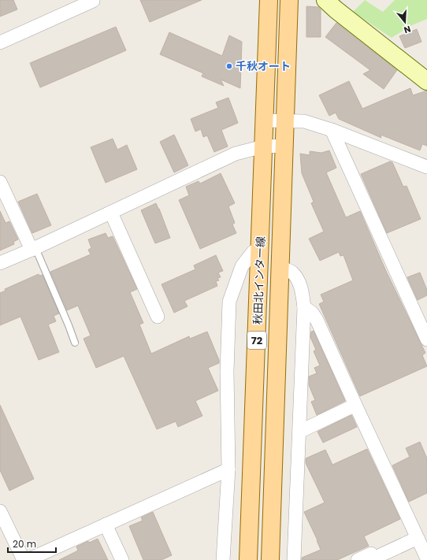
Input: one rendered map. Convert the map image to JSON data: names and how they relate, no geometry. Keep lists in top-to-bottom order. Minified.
{"streets":{"main road":["秋田北インター線","72"]},"places":["千秋オート"],"scale_bar":"20 m","north":"bottom"}
